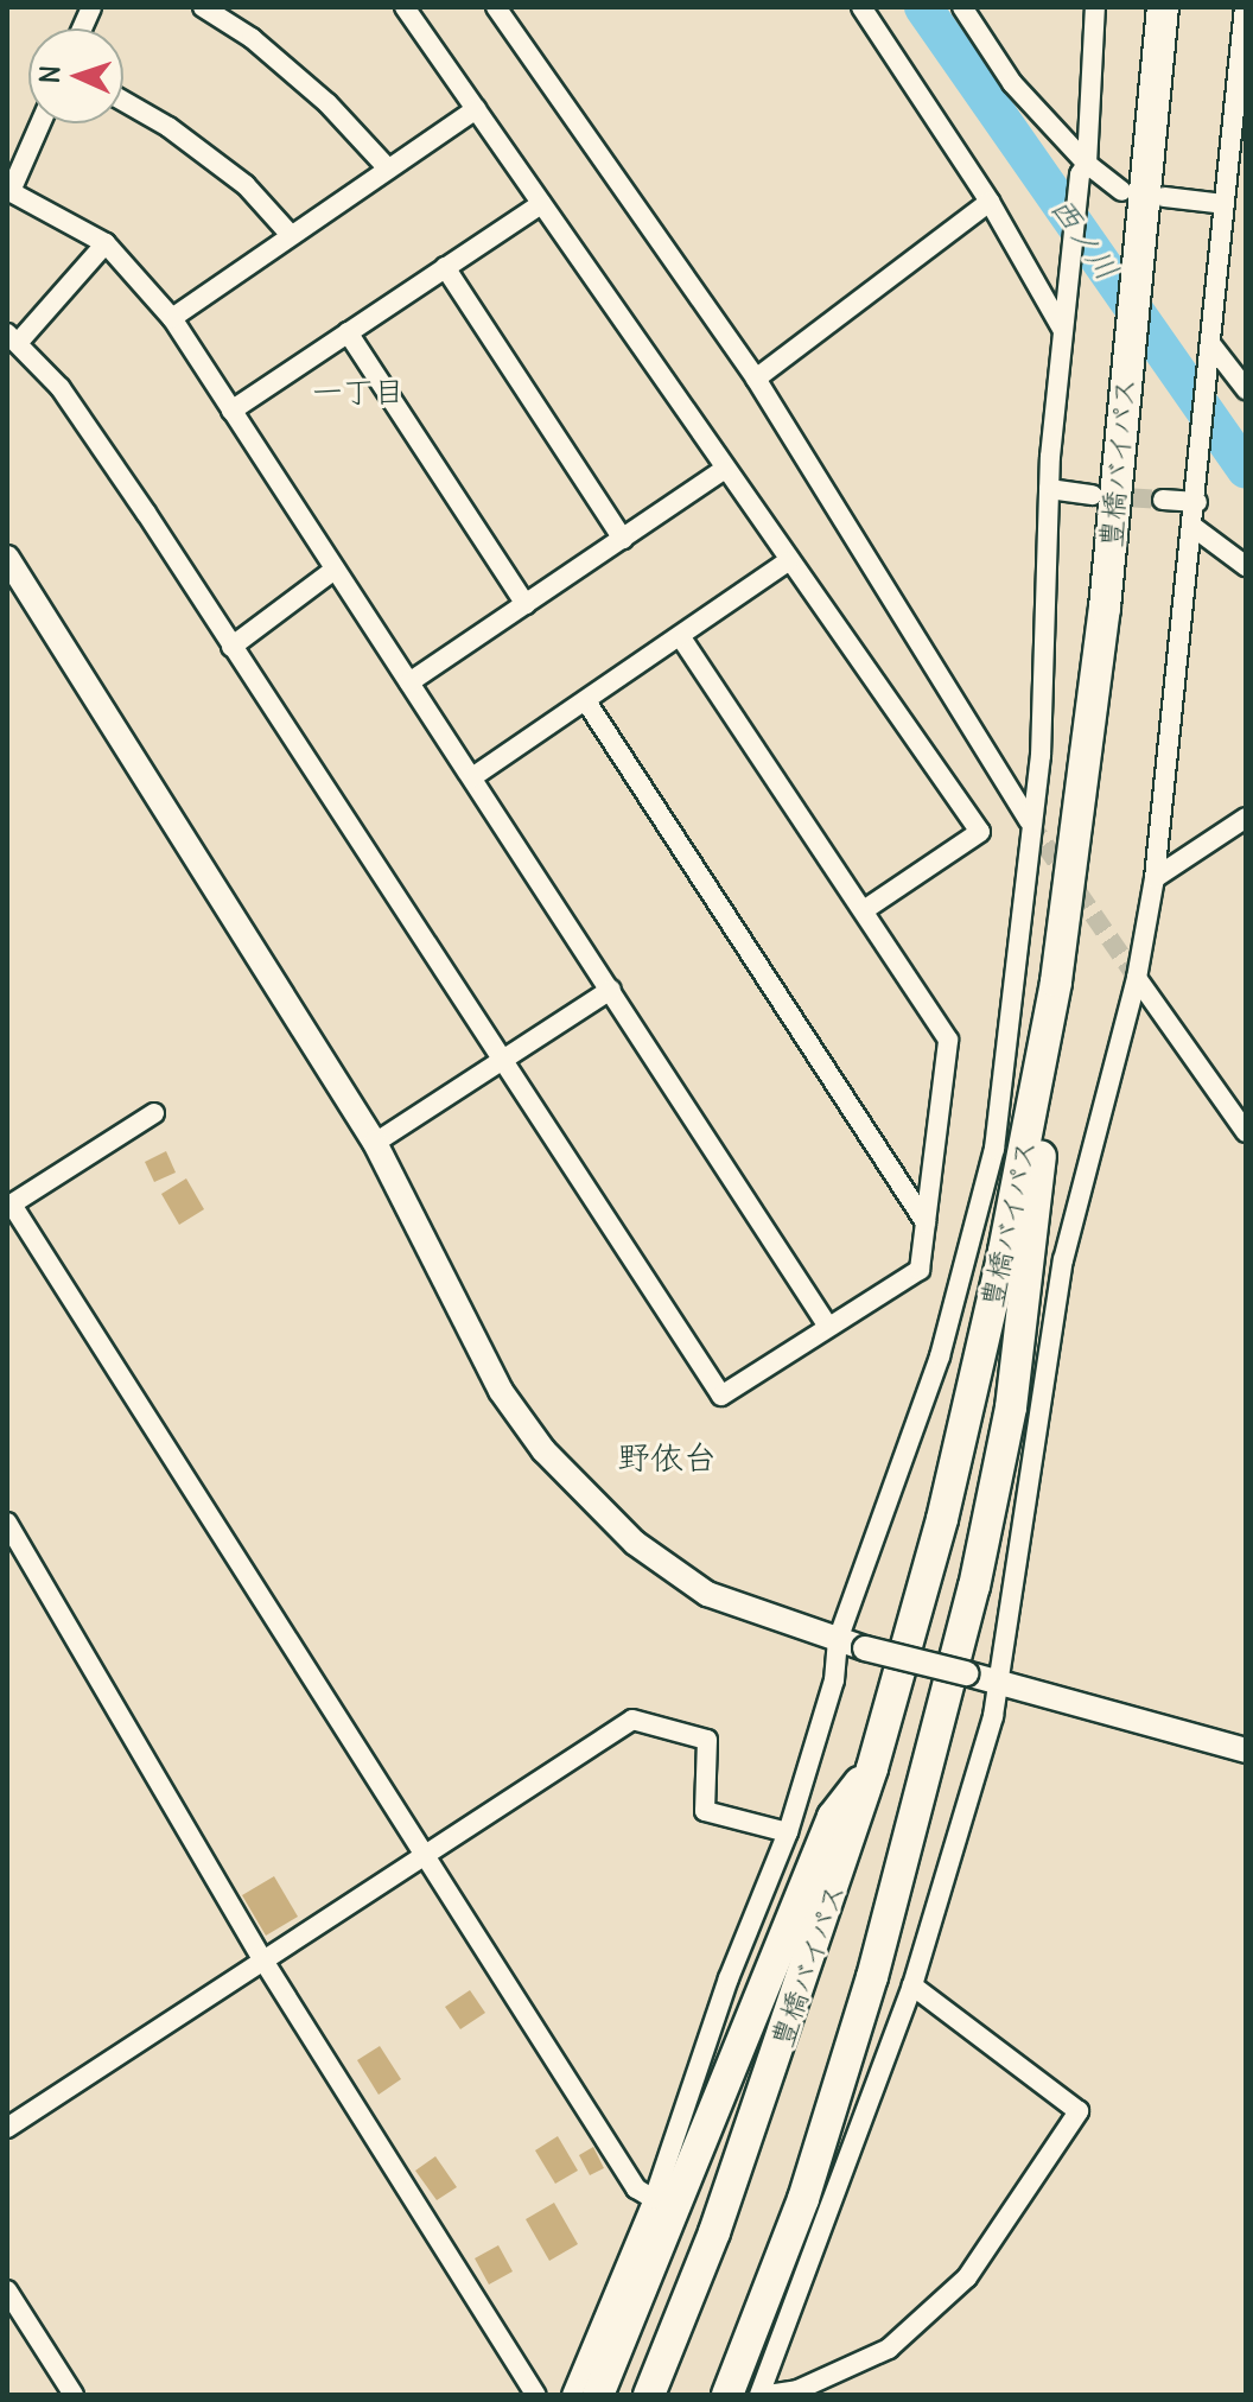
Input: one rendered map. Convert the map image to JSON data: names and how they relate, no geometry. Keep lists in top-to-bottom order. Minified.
{"streets":{"highway":["豊橋バイパス"]},"districts":["一丁目","野依台"],"water":["西ノ川"],"north":"left"}
